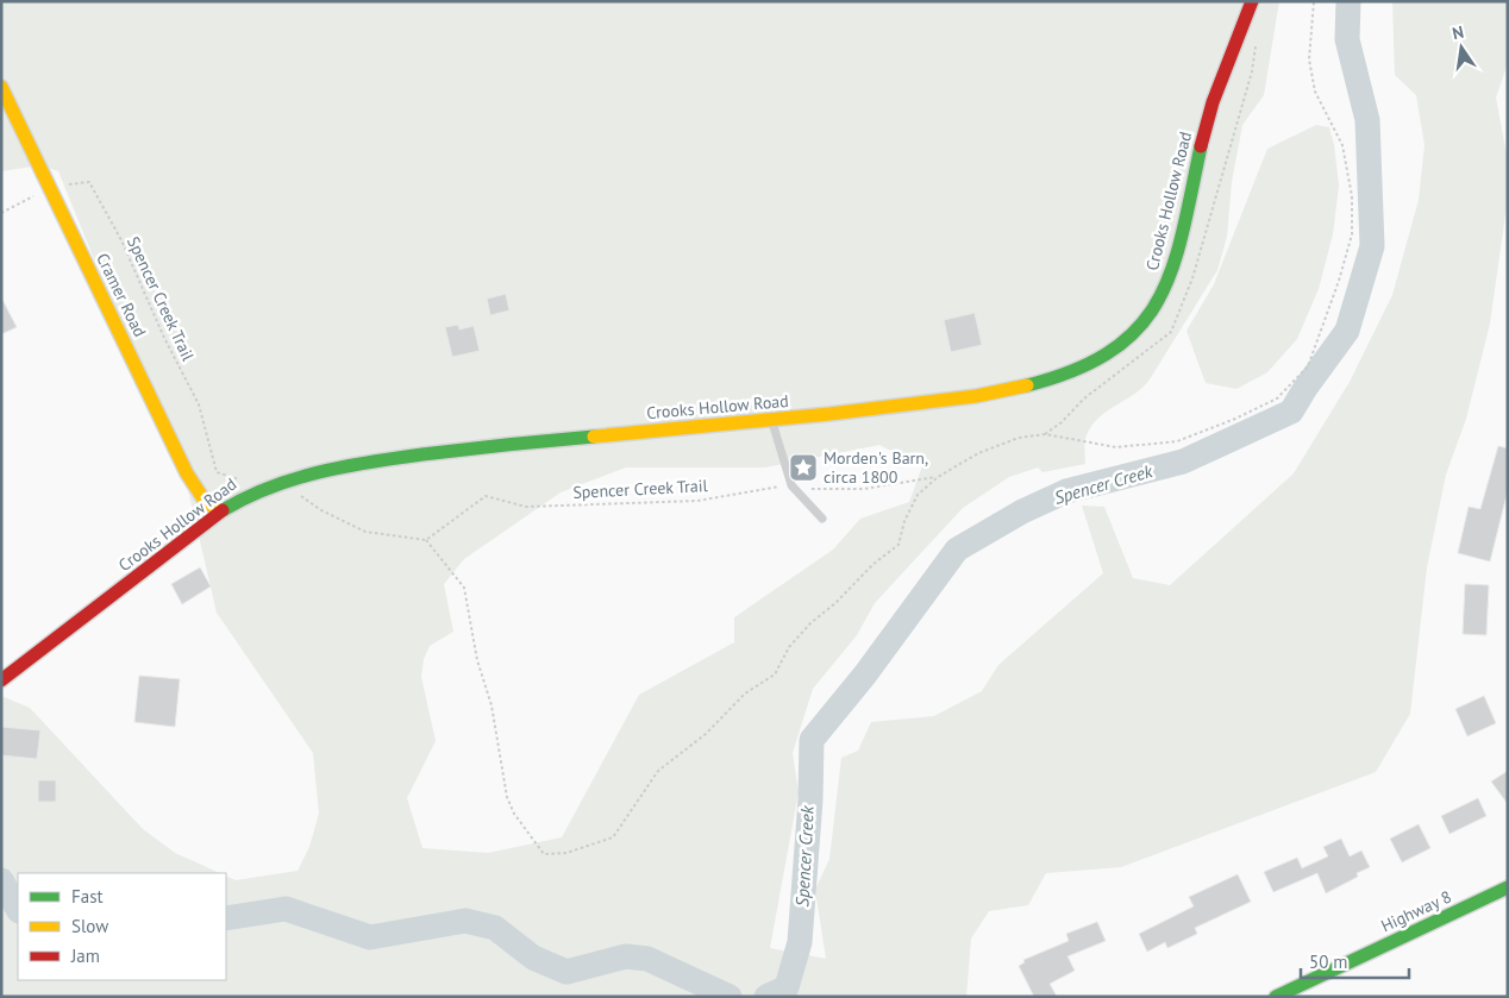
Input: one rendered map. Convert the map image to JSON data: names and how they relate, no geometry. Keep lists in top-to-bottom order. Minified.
{"streets":{"street":["Crooks Hollow Road","Cramer Road","Highway 8"],"path":["Spencer Creek Trail"]},"crossings":[["Crooks Hollow Road","Cramer Road"],["Crooks Hollow Road","Spencer Creek Trail"],["Cramer Road","Spencer Creek Trail"]],"water":["Spencer Creek"],"places":{"place":["Morden's Barn, circa 1800"]},"legend":["Fast","Slow","Jam"],"scale_bar":"50 m","north":"top"}
